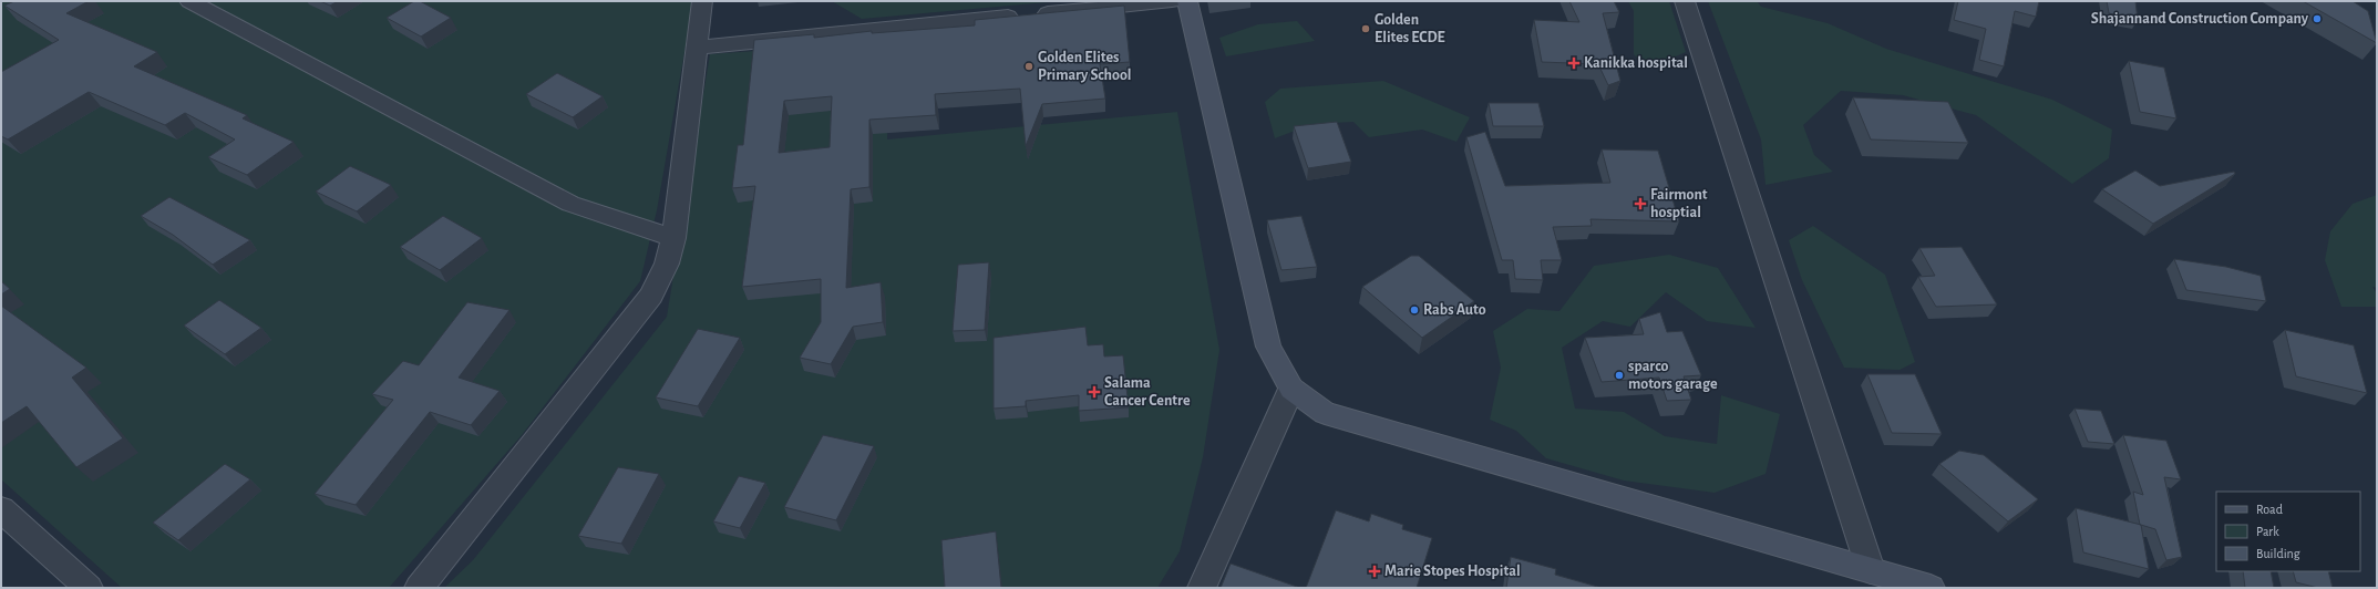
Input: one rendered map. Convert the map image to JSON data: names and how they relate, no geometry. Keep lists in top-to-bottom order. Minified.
{"places":{"other":["Shajannand Construction Company","Golden Elites ECDE","Golden Elites Primary School","Rabs Auto","sparco motors garage"],"health":["Kanikka hospital","Fairmont hosptial","Salama Cancer Centre","Marie Stopes Hospital"]},"legend":["Road","Park","Building"]}
